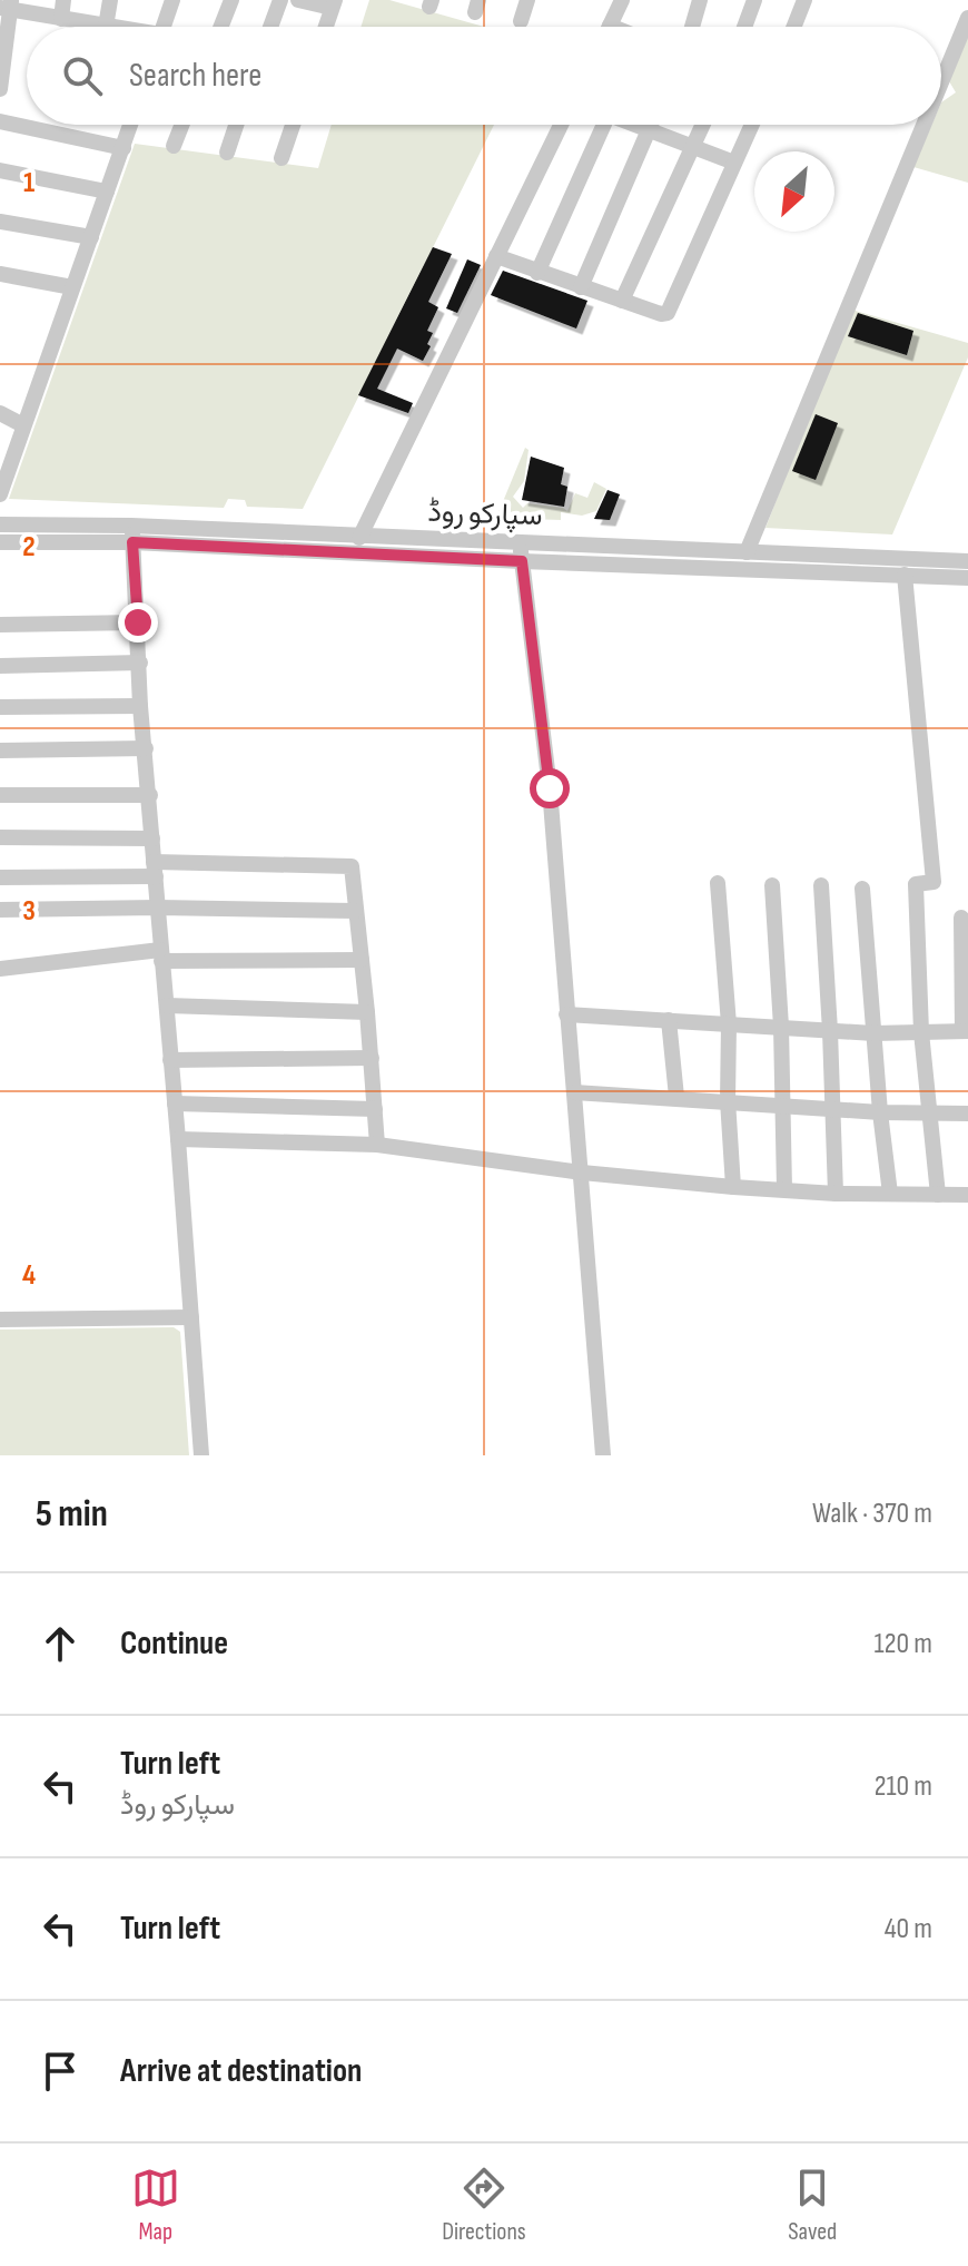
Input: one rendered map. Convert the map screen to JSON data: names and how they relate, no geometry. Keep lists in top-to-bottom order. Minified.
{"streets":{"street":["سپارکو روڈ"]},"north":"bottom left","page":{"search":"Search here","heading":["5 min","Walk · 370 m"],"list":[["Continue","120 m"],["Turn left","سپارکو روڈ","210 m"],["Turn left","40 m"],"Arrive at destination"],"nav":["Map","Directions","Saved"]},"grid":{"rows":["1","2","3","4"]}}
